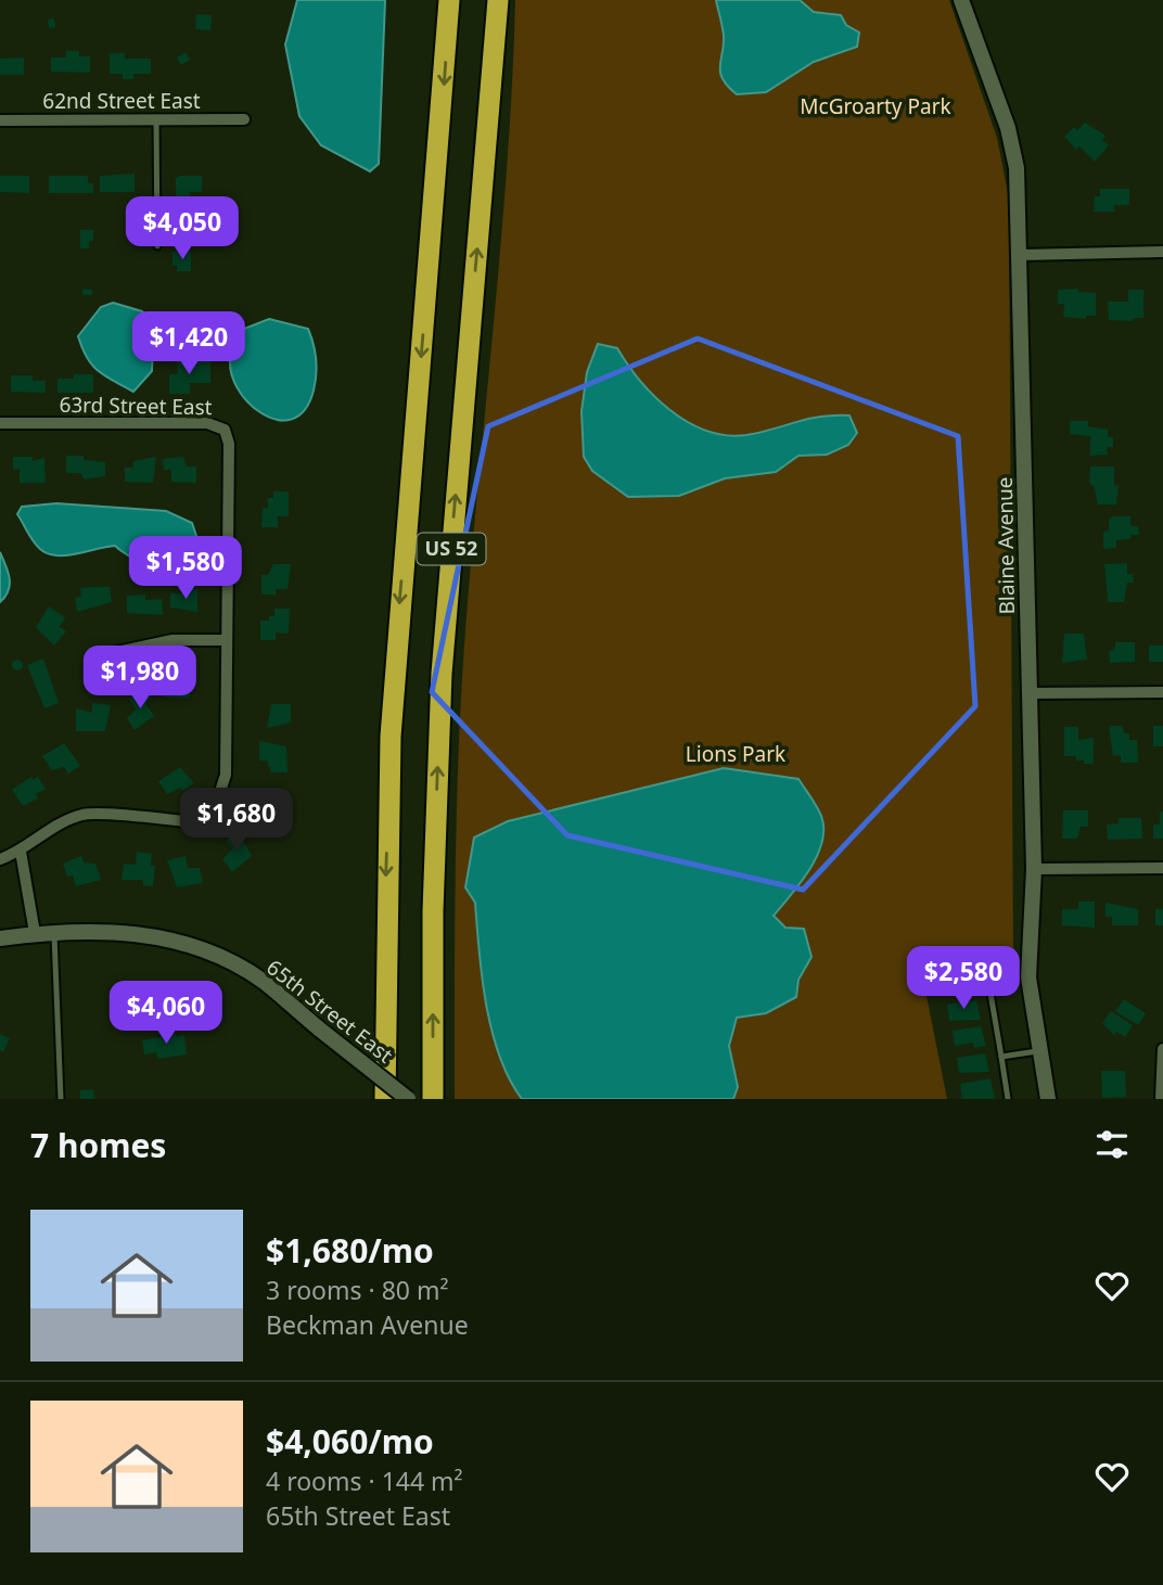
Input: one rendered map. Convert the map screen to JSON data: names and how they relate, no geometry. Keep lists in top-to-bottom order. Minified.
{"streets":{"highway":["US 52"],"street":["62nd Street East","63rd Street East","Blaine Avenue","65th Street East"]},"parks":["McGroarty Park","Lions Park"],"page":{"price":["$4,050","$1,420","$1,580","$1,980","$1,680","$2,580","$4,060"],"heading":"7 homes","list":[{"name":"$1,680/mo","note":"3 rooms · 80 m² · Beckman Avenue"},{"name":"$4,060/mo","note":"4 rooms · 144 m² · 65th Street East"}]}}
